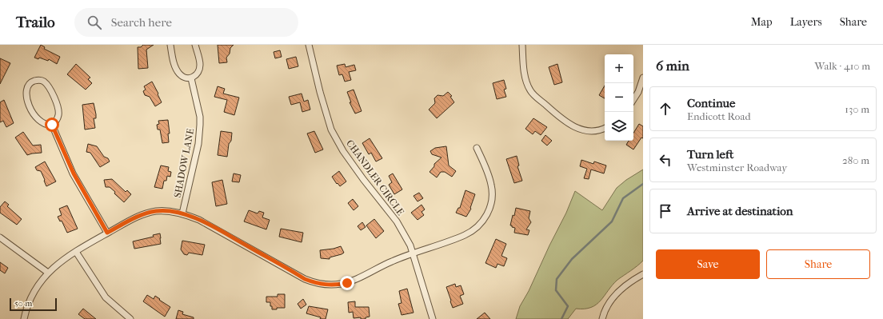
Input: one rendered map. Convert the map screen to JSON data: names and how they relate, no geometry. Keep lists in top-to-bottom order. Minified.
{"streets":{"street":["SHADOW LANE","CHANDLER CIRCLE"]},"scale_bar":"50 m","page":{"header":"Trailo","search":"Search here","nav":["Map","Layers","Share"],"heading":["6 min","Walk · 410 m"],"map_buttons":["+","−"],"list":[["Continue","Endicott Road","130 m"],["Turn left","Westminster Roadway","280 m"],"Arrive at destination"],"buttons":["Save","Share"],"scale":"50 m"}}
